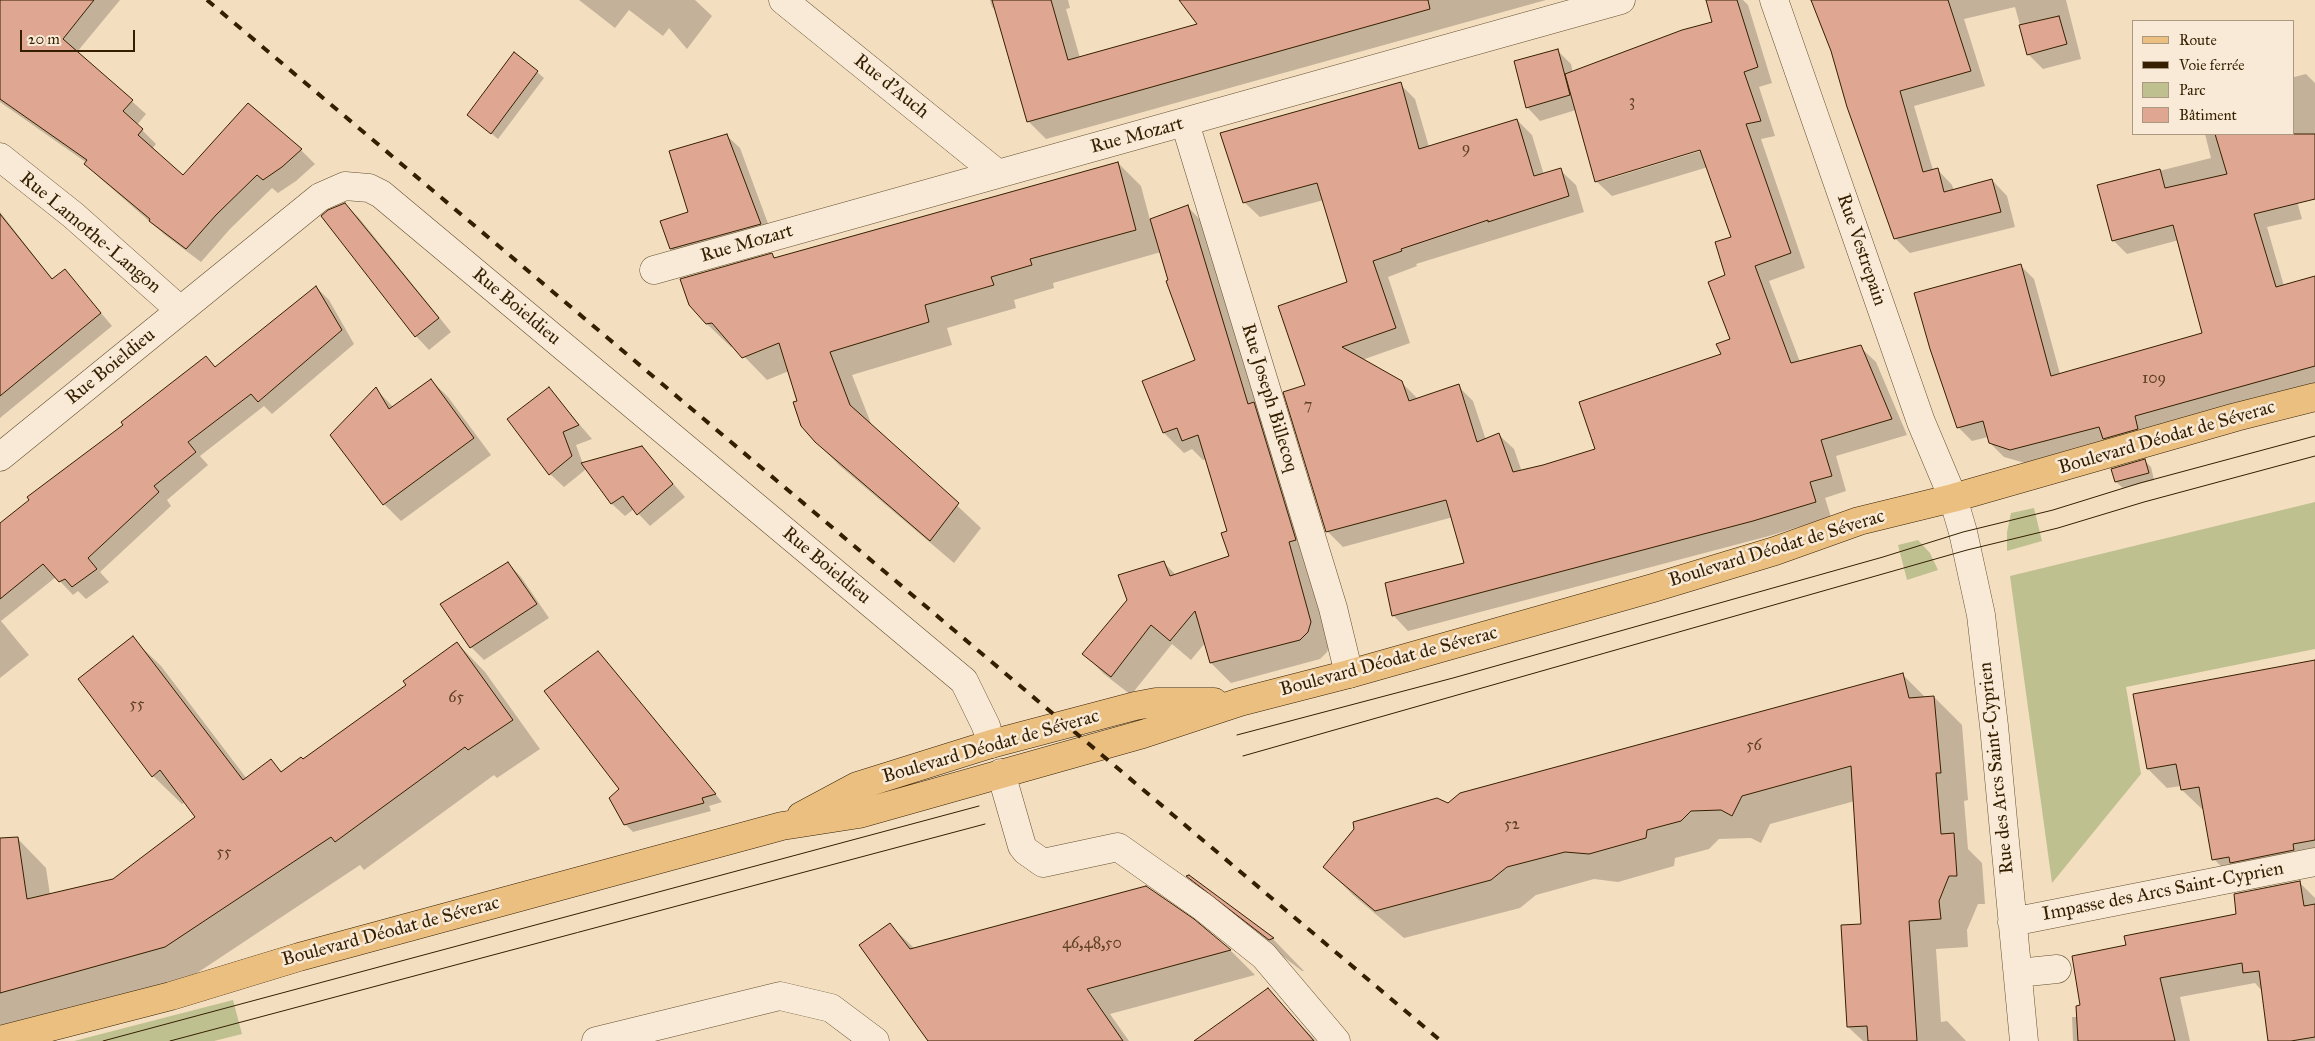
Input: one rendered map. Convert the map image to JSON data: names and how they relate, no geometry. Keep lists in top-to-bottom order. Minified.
{"streets":{"main road":["Boulevard Déodat de Séverac"],"street":["Rue d'Auch","Rue Mozart","Rue Lamothe-Langon","Rue Vestrepain","Rue Boieldieu","Rue Joseph Billecoq","Rue des Arcs Saint-Cyprien","Impasse des Arcs Saint-Cyprien"]},"crossings":[["Rue d'Auch","Rue Mozart"],["Rue Mozart","Rue Joseph Billecoq"],["Rue Lamothe-Langon","Rue Boieldieu"],["Rue Vestrepain","Boulevard Déodat de Séverac"],["Rue Vestrepain","Rue des Arcs Saint-Cyprien"],["Rue Boieldieu","Boulevard Déodat de Séverac"],["Rue Joseph Billecoq","Boulevard Déodat de Séverac"],["Boulevard Déodat de Séverac","Rue des Arcs Saint-Cyprien"],["Rue des Arcs Saint-Cyprien","Impasse des Arcs Saint-Cyprien"]],"house_numbers":["3","9","109","7","65","55","56","52","55","46,48,50"],"legend":["Route","Voie ferrée","Parc","Bâtiment"],"scale_bar":"20 m"}
